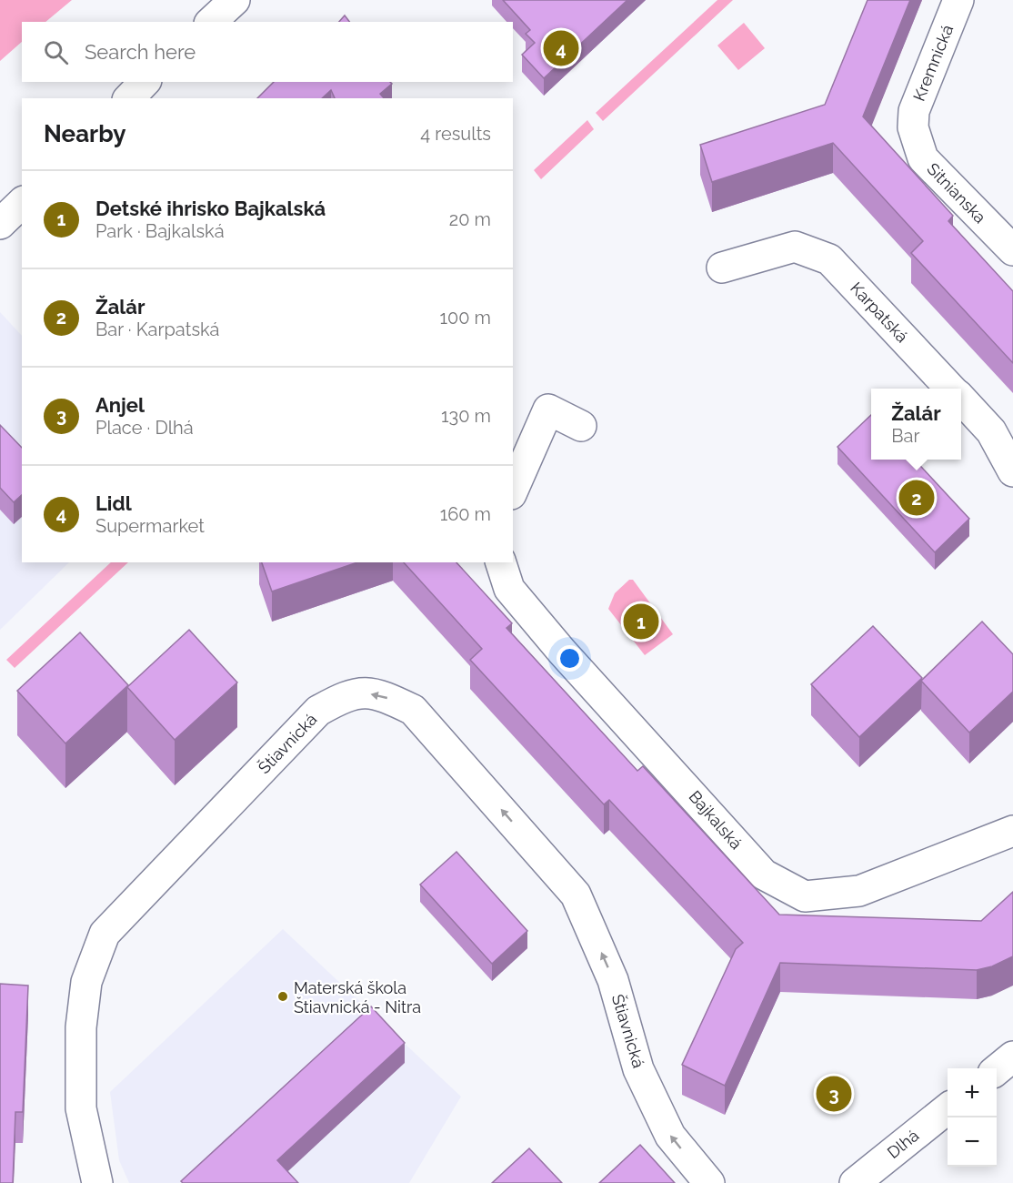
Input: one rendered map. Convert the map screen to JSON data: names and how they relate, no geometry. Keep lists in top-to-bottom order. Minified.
{"streets":{"street":["Kremnická","Sitnianska","Karpatská","Štiavnická","Bajkalská","Dlhá"]},"crossings":[["Kremnická","Sitnianska"]],"places":["Materská škola Štiavnická - Nitra"],"page":{"search":"Search here","pins":["4","2","1","3"],"heading":["Nearby","4 results"],"list":[{"mark":"1","name":"Detské ihrisko Bajkalská","note":"Park · Bajkalská","value":"20 m"},{"mark":"2","name":"Žalár","note":"Bar · Karpatská","value":"100 m"},{"mark":"3","name":"Anjel","note":"Place · Dlhá","value":"130 m"},{"mark":"4","name":"Lidl","note":"Supermarket","value":"160 m"}],"popup":["Žalár","Bar"],"map_buttons":["+","−"]}}
